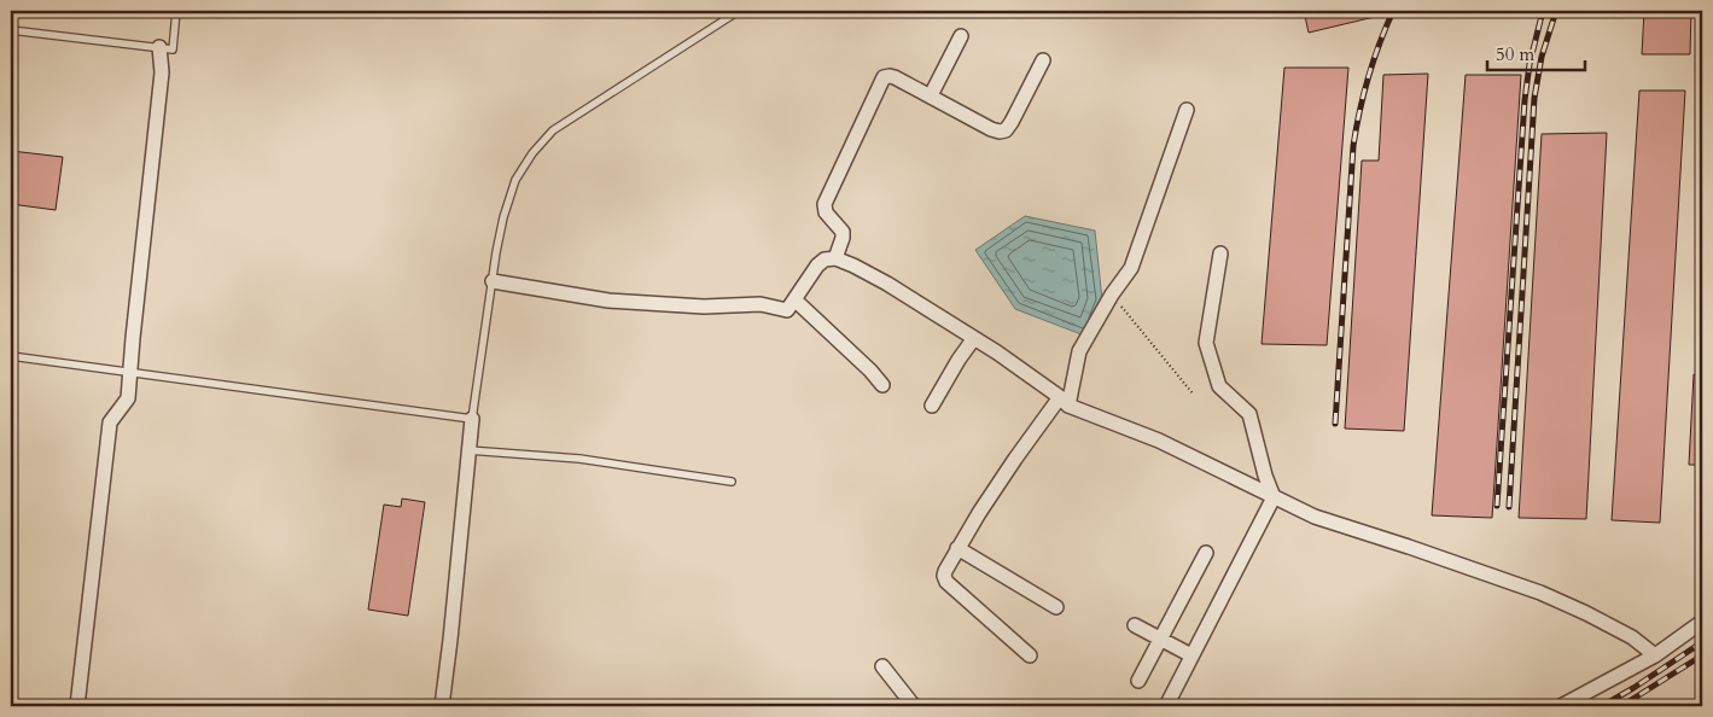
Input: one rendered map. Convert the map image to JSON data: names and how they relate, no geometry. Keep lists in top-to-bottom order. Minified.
{"scale_bar":"50 m"}
